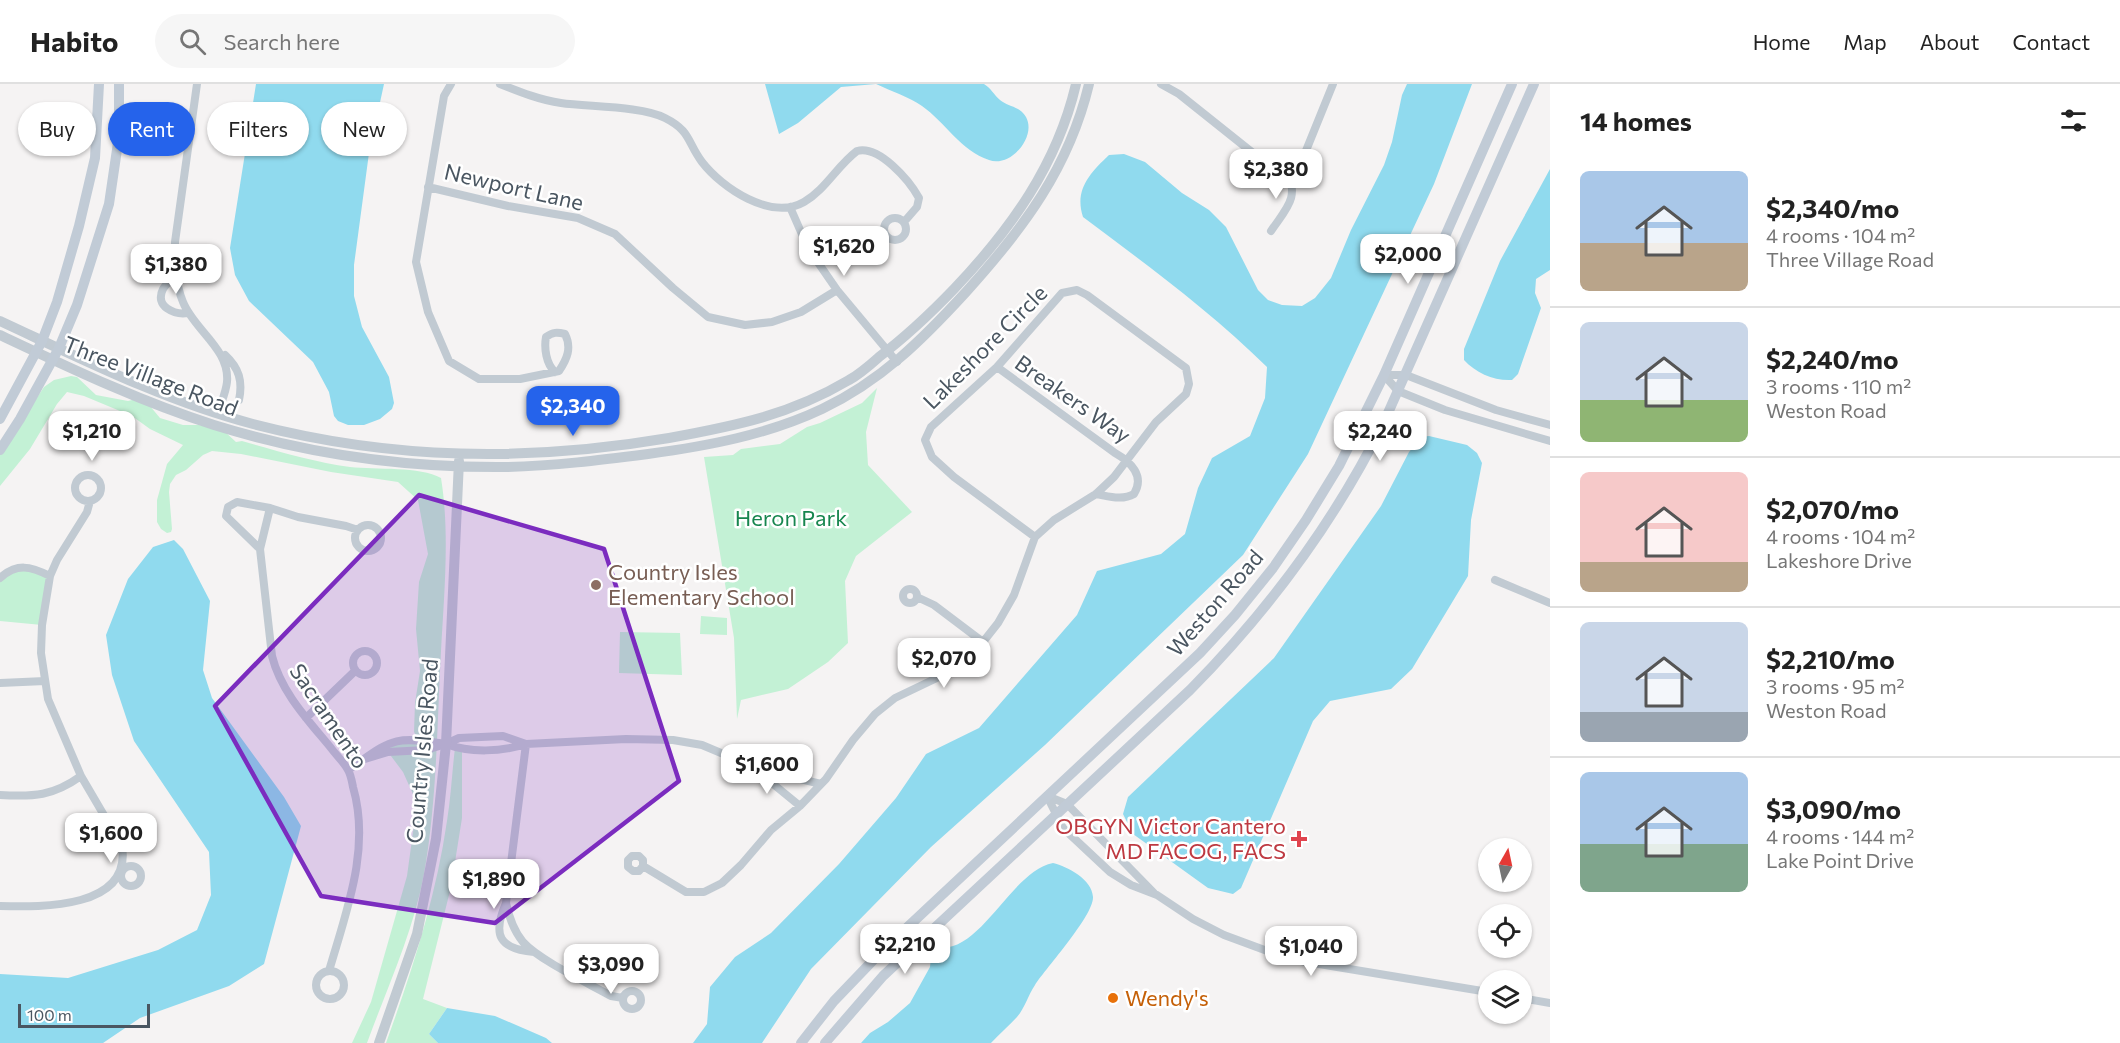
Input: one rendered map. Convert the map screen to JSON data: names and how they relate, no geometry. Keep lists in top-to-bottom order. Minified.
{"streets":{"main road":["Weston Road"],"street":["Newport Lane","Lakeshore Circle","Three Village Road","Breakers Way","Sacramento","Country Isles Road"]},"crossings":[["Lakeshore Circle","Breakers Way"],["Three Village Road","Country Isles Road"]],"parks":["Heron Park"],"places":{"other":["Country Isles Elementary School","Wendy's"],"health":["OBGYN Victor Cantero MD FACOG, FACS"]},"scale_bar":"100 m","north":"top","page":{"header":"Habito","search":"Search here","nav":["Home","Map","About","Contact"],"heading":"14 homes","chip":["Buy","Rent","Filters","New"],"price":["$2,380","$1,620","$2,000","$1,380","$2,340","$1,210","$2,240","$2,070","$1,600","$1,600","$1,890","$2,210","$1,040","$3,090"],"list":[{"name":"$2,340/mo","note":"4 rooms · 104 m² · Three Village Road"},{"name":"$2,240/mo","note":"3 rooms · 110 m² · Weston Road"},{"name":"$2,070/mo","note":"4 rooms · 104 m² · Lakeshore Drive"},{"name":"$2,210/mo","note":"3 rooms · 95 m² · Weston Road"},{"name":"$3,090/mo","note":"4 rooms · 144 m² · Lake Point Drive"}],"scale":"100 m"}}
